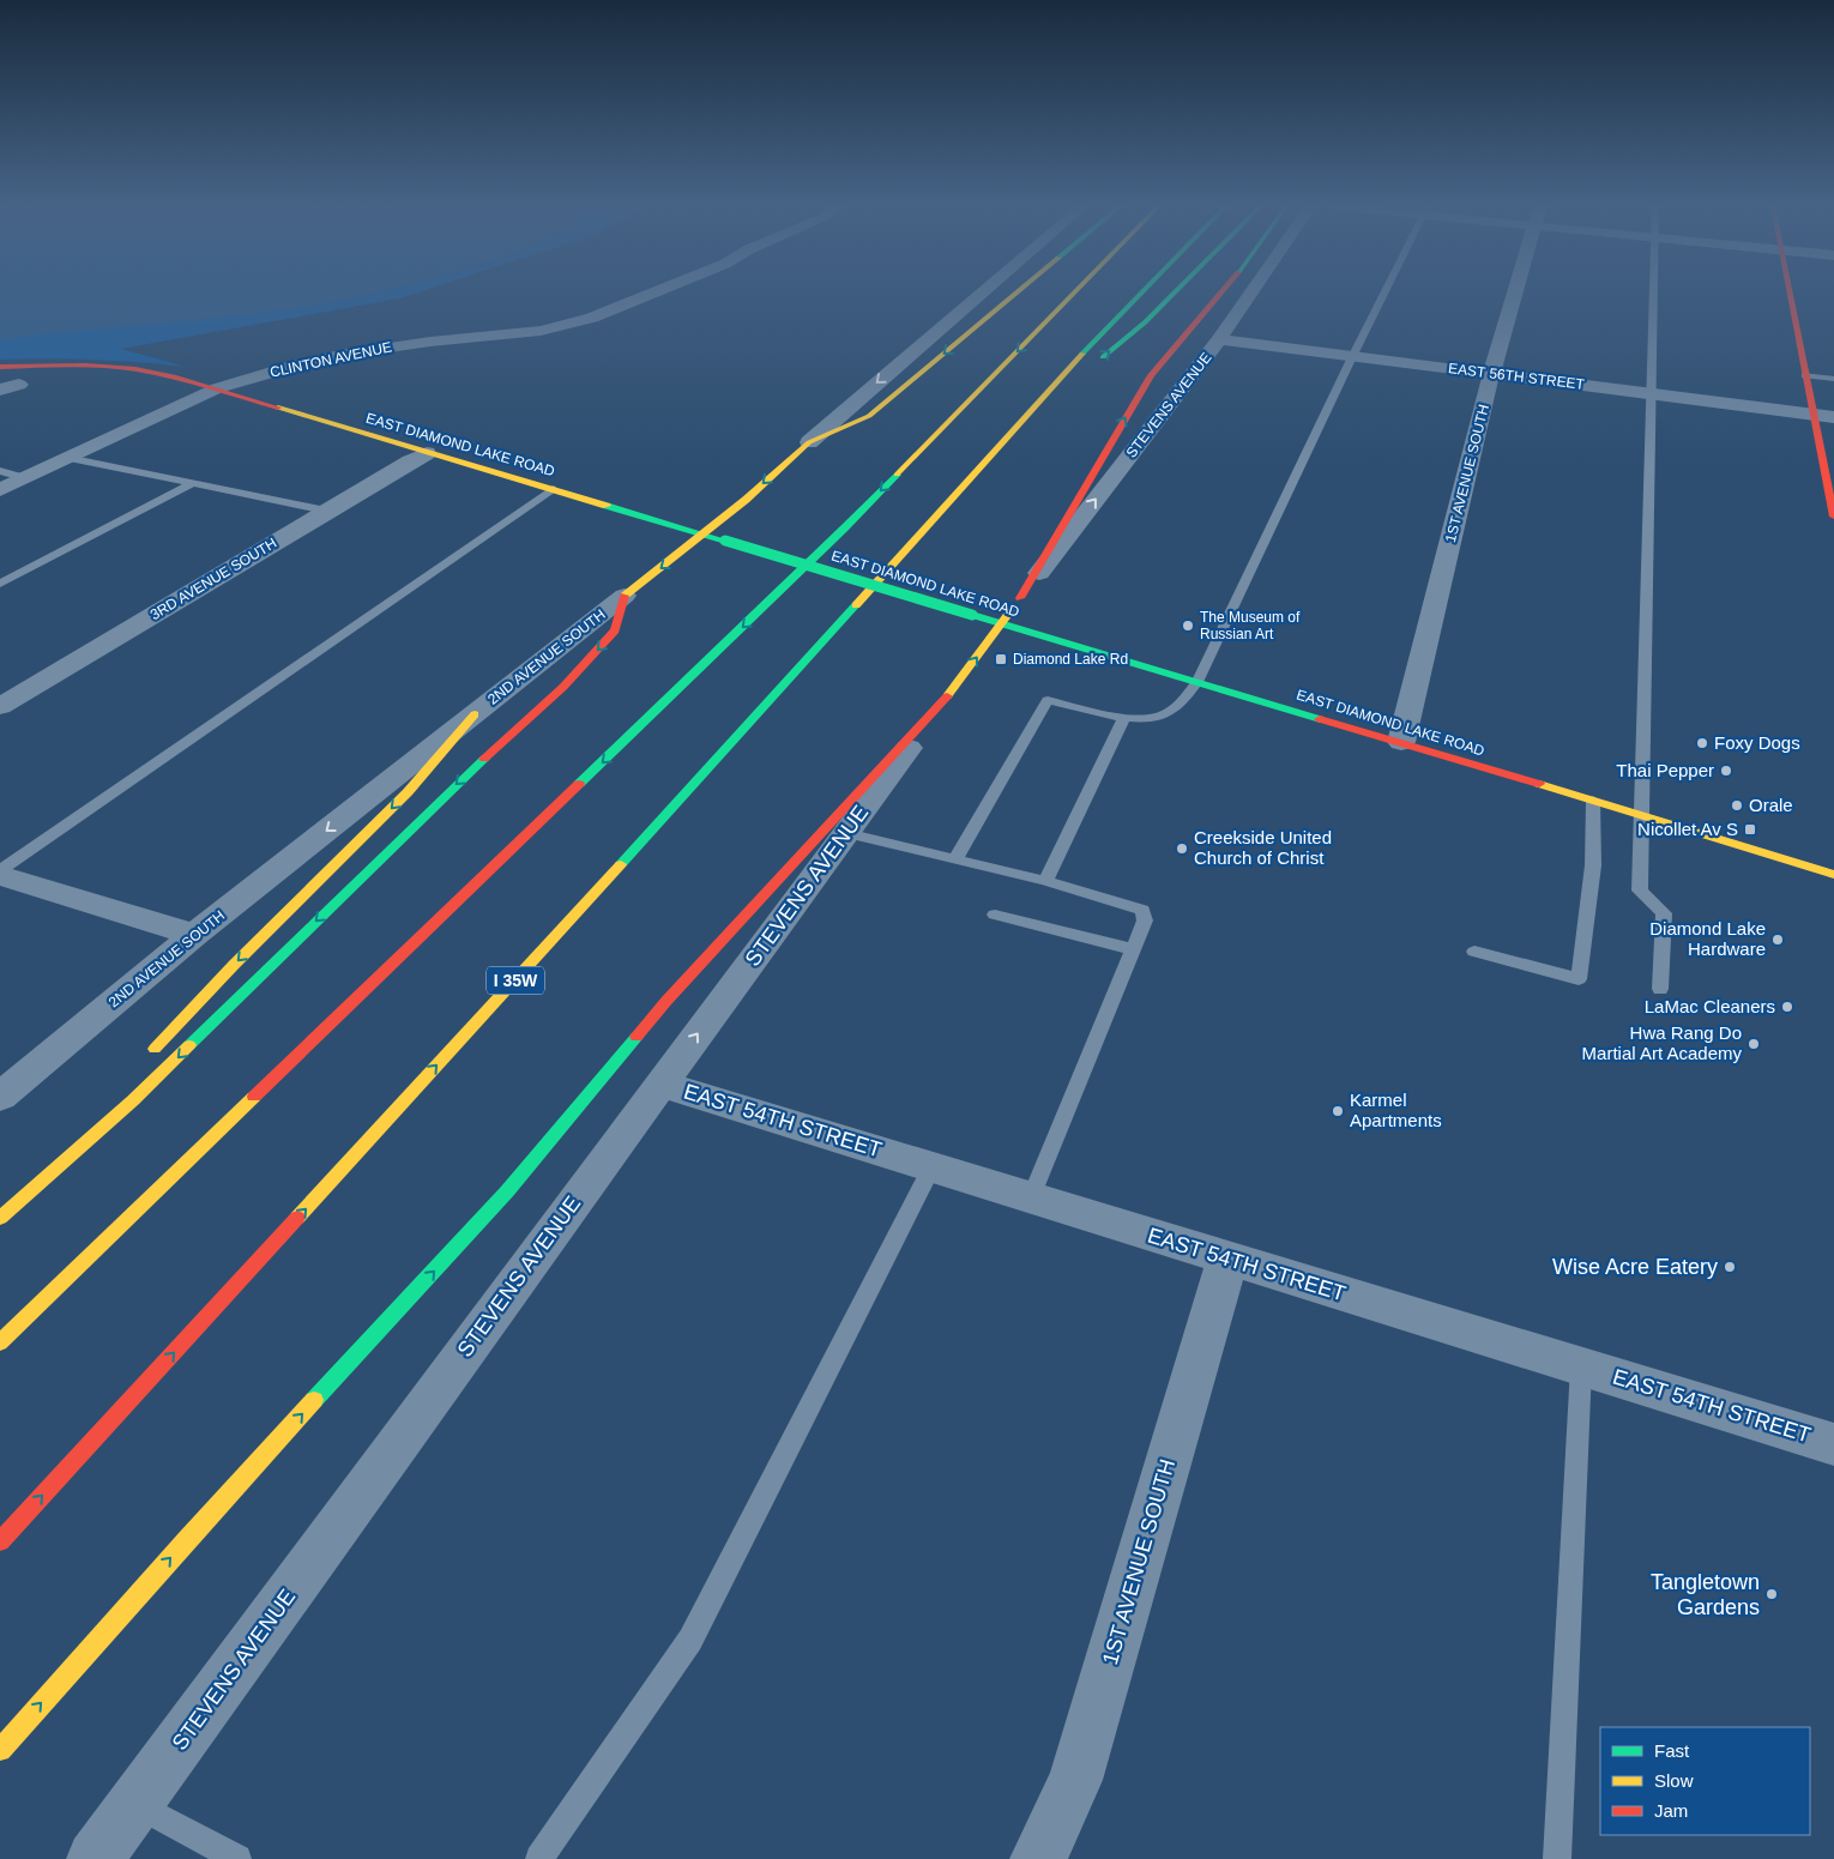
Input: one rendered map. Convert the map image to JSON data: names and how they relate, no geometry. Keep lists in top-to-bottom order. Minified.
{"streets":{"main road":["EAST DIAMOND LAKE ROAD","2ND AVENUE SOUTH","I 35W"],"street":["CLINTON AVENUE","EAST 56TH STREET","STEVENS AVENUE","1ST AVENUE SOUTH","3RD AVENUE SOUTH","EAST 54TH STREET"]},"crossings":[["CLINTON AVENUE","EAST DIAMOND LAKE ROAD"],["EAST 56TH STREET","STEVENS AVENUE"],["EAST 56TH STREET","1ST AVENUE SOUTH"],["STEVENS AVENUE","EAST 54TH STREET"],["EAST DIAMOND LAKE ROAD","1ST AVENUE SOUTH"],["EAST DIAMOND LAKE ROAD","3RD AVENUE SOUTH"],["EAST DIAMOND LAKE ROAD","2ND AVENUE SOUTH"],["1ST AVENUE SOUTH","EAST 54TH STREET"]],"one_way":["STEVENS AVENUE","2ND AVENUE SOUTH"],"places":{"other":["The Museum of Russian Art","Foxy Dogs","Thai Pepper","Orale","Creekside United Church of Christ","Diamond Lake Hardware","LaMac Cleaners","Hwa Rang Do Martial Art Academy","Karmel Apartments","Wise Acre Eatery","Tangletown Gardens"],"transit":["Diamond Lake Rd","Nicollet Av S"]},"legend":["Fast","Slow","Jam"]}
